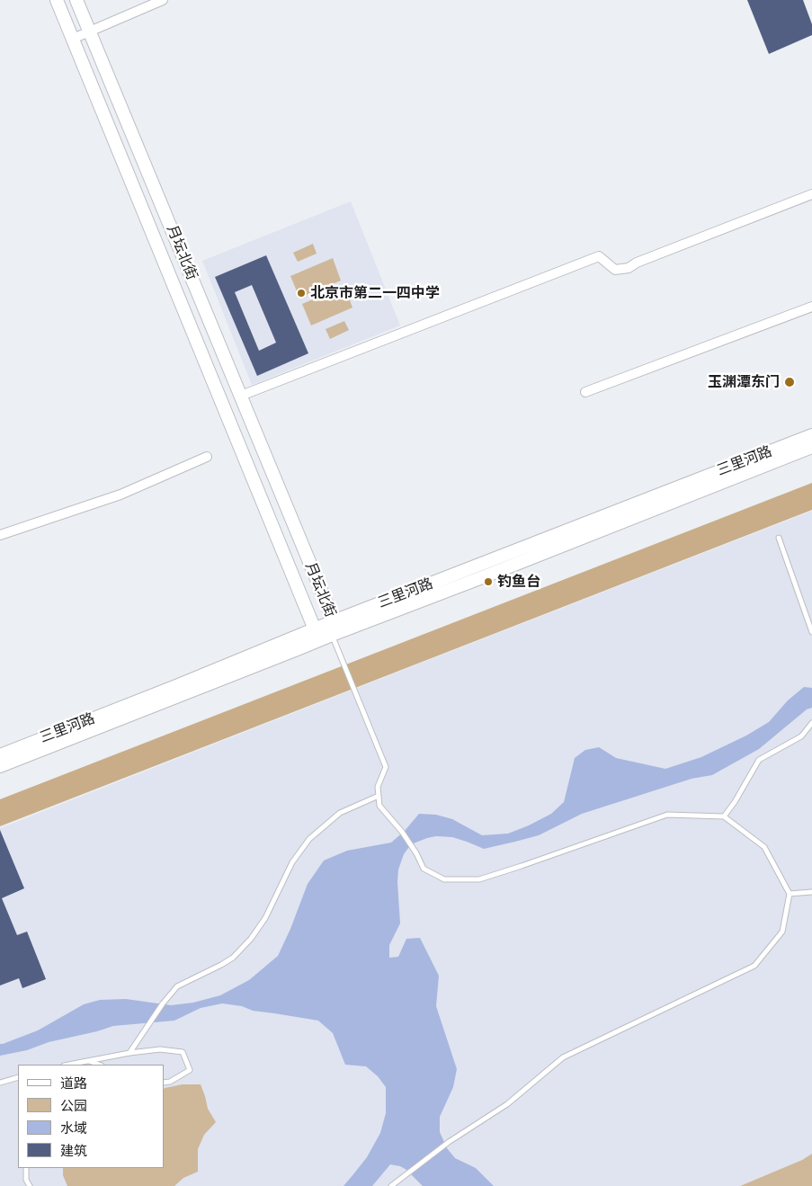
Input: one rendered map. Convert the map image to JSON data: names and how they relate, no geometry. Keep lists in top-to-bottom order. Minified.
{"streets":{"main road":["月坛北街","三里河路"]},"crossings":[["月坛北街","三里河路"]],"places":["北京市第二一四中学","玉渊潭东门","钓鱼台"],"legend":["道路","公园","水域","建筑"]}
